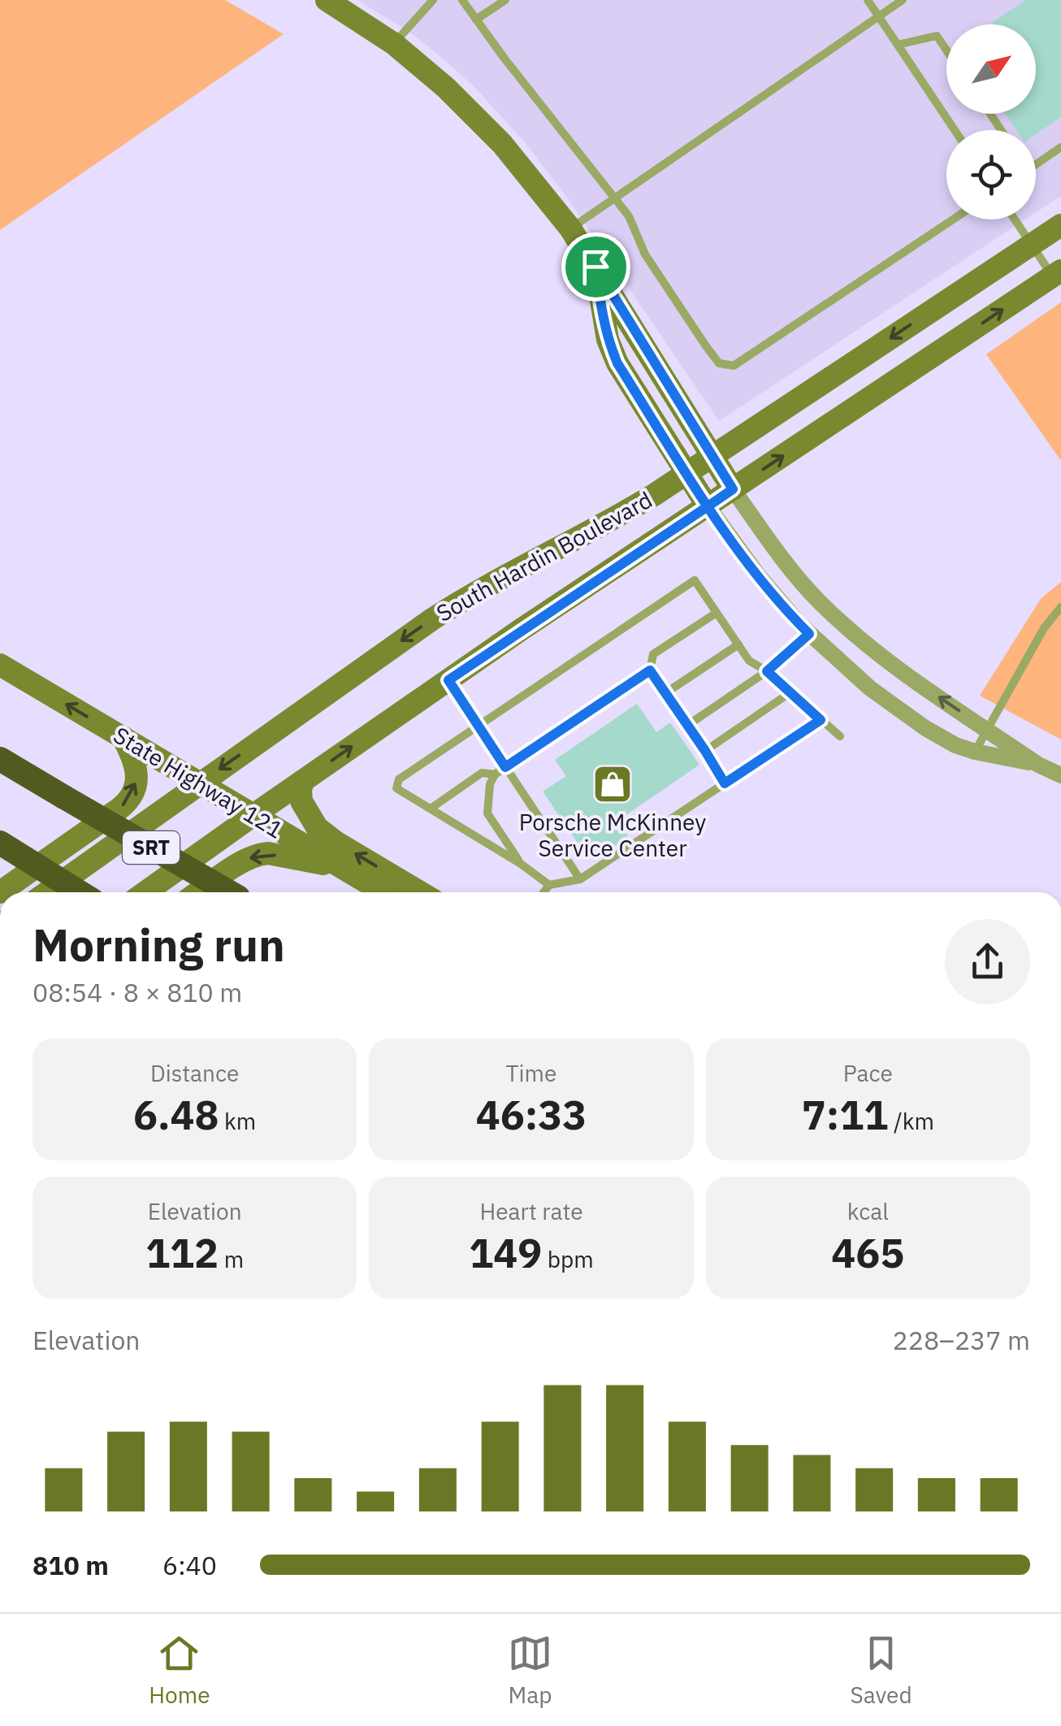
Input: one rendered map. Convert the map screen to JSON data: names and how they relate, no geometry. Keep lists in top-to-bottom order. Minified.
{"streets":{"highway":["SRT"],"main road":["South Hardin Boulevard","State Highway 121"]},"crossings":[["South Hardin Boulevard","State Highway 121"]],"places":{"shop":["Porsche McKinney Service Center"]},"north":"top right","page":{"heading":["Morning run","08:54 · 8 × 810 m"],"stats":[["Distance","6.48 km"],["Time","46:33"],["Pace","7:11 /km"],["Elevation","112 m"],["Heart rate","149 bpm"],["kcal","465"]],"chart":["Elevation","228–237 m"],"list":[{"name":"810 m","note":"6:40"}],"tabs":["Home","Map","Saved"]}}
